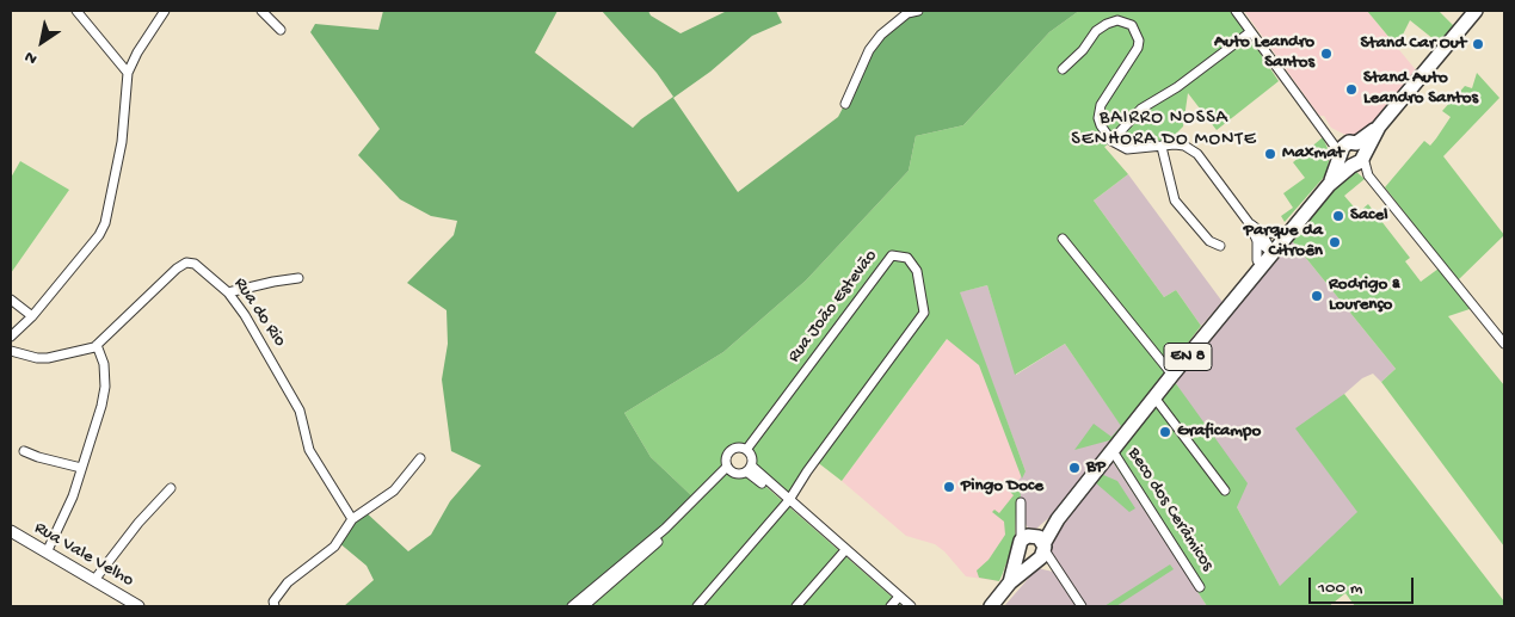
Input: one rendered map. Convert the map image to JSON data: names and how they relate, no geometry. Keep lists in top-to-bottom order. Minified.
{"streets":{"main road":["EN 8"],"street":["Rua João Estevão","Rua do Rio","Beco dos Cerâmicos","Rua Vale Velho"]},"crossings":[["EN 8","Beco dos Cerâmicos"]],"districts":["BAIRRO NOSSA SENHORA DO MONTE"],"places":["Stand Car Out","Auto Leandro Santos","Stand Auto Leandro Santos","Maxmat","Sacel","Parque da Citroên","Rodrigo & Lourenço","Graficampo","BP","Pingo Doce"],"scale_bar":"100 m","north":"bottom left"}
